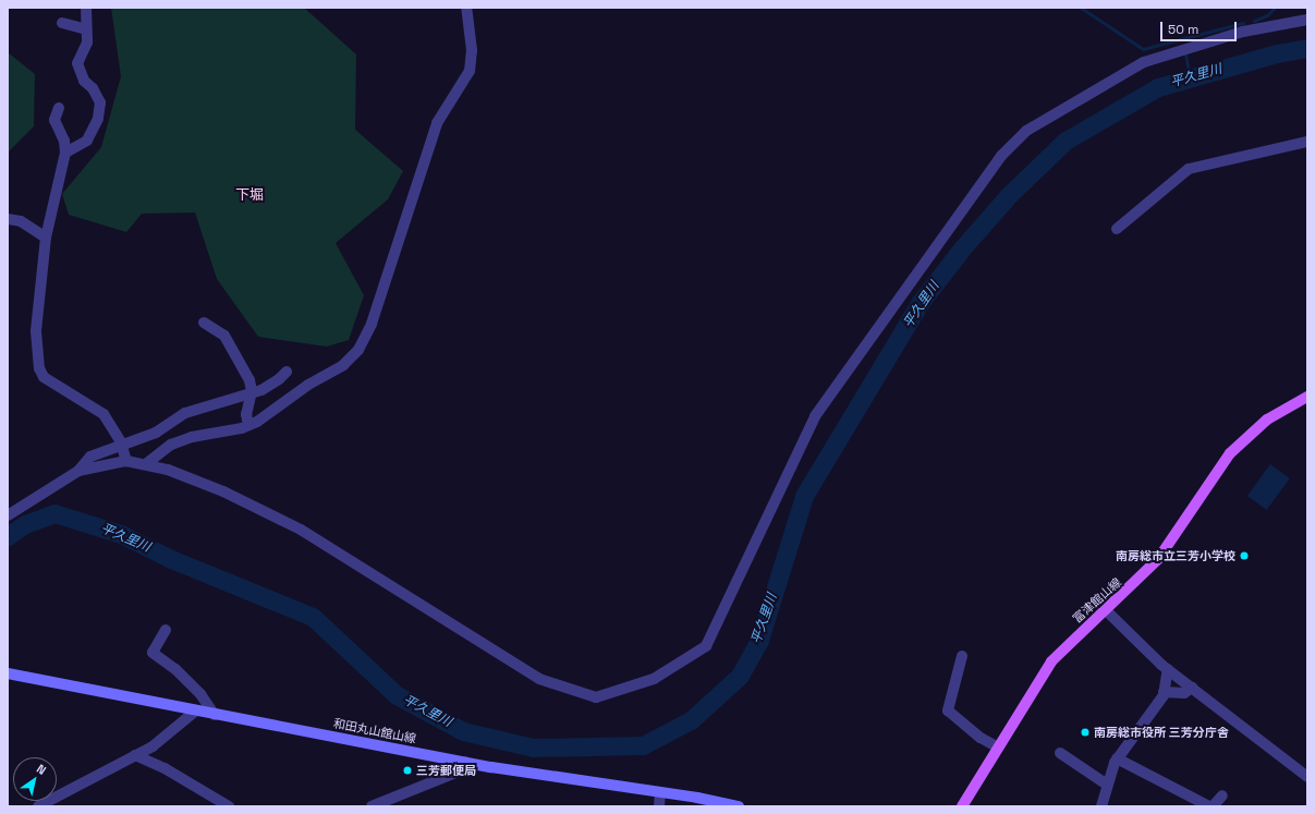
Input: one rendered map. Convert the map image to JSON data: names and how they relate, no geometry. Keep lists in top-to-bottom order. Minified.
{"streets":{"main road":["富津館山線","和田丸山館山線"]},"districts":["下堀"],"water":["平久里川"],"places":["南房総市立三芳小学校","南房総市役所 三芳分庁舎","三芳郵便局"],"scale_bar":"50 m","north":"top right"}
